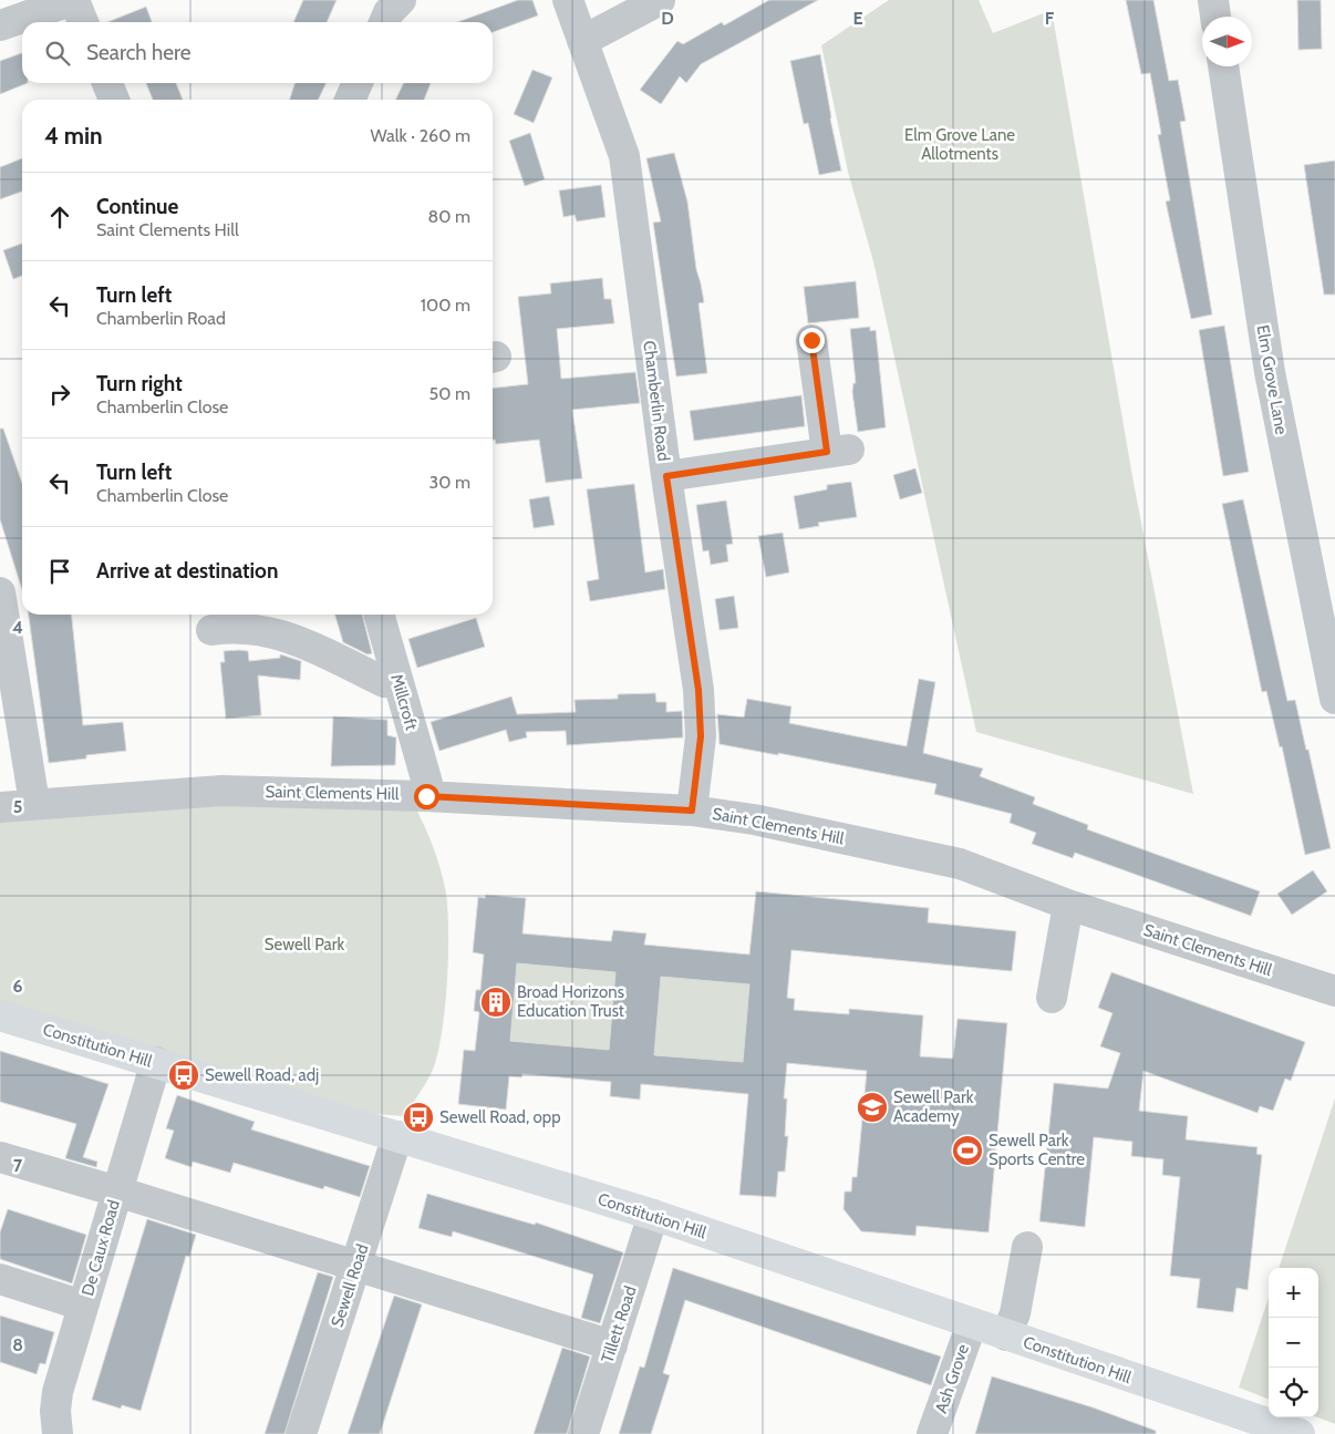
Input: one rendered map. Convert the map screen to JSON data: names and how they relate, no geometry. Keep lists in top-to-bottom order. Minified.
{"streets":{"main road":["Constitution Hill"],"street":["Elm Grove Lane","Chamberlin Road","Millcroft","Saint Clements Hill","De Caux Road","Sewell Road","Tillett Road","Ash Grove"]},"crossings":[["Chamberlin Road","Saint Clements Hill"],["Millcroft","Saint Clements Hill"],["Constitution Hill","De Caux Road"],["Constitution Hill","Sewell Road"],["Constitution Hill","Tillett Road"],["Constitution Hill","Ash Grove"]],"parks":["Elm Grove Lane Allotments","Sewell Park"],"places":{"building":["Broad Horizons Education Trust"],"bus stop":["Sewell Road, adj","Sewell Road, opp"],"school or university":["Sewell Park Academy"],"sports":["Sewell Park Sports Centre"]},"north":"right","page":{"search":"Search here","heading":["4 min","Walk · 260 m"],"list":[["Continue","Saint Clements Hill","80 m"],["Turn left","Chamberlin Road","100 m"],["Turn right","Chamberlin Close","50 m"],["Turn left","Chamberlin Close","30 m"],"Arrive at destination"],"map_buttons":["+","−"]},"grid":{"columns":["D","E","F"],"rows":["4","5","6","7","8"]}}
